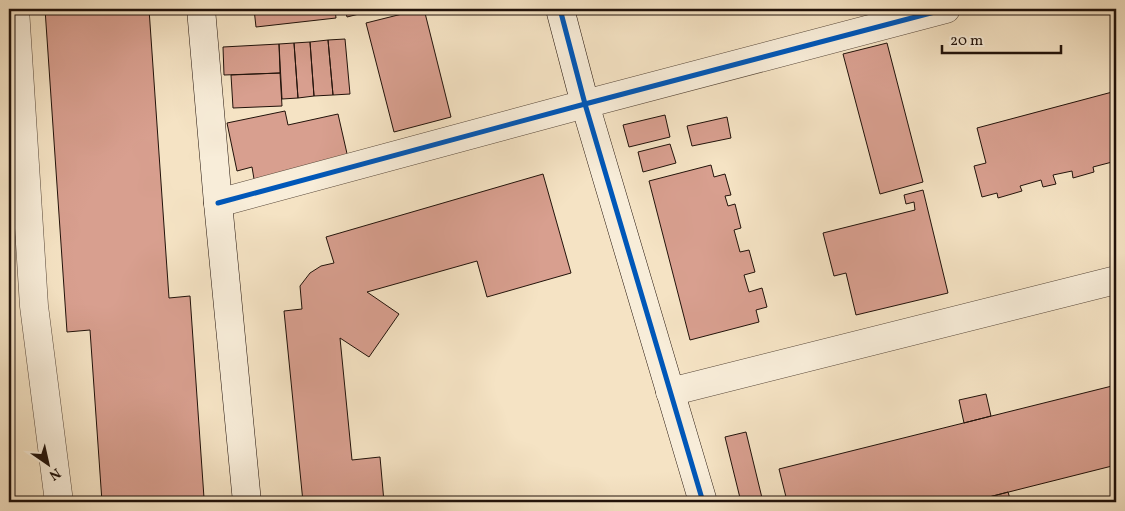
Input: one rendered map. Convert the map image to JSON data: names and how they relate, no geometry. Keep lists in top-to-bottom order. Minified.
{"scale_bar":"20 m","north":"bottom right"}
